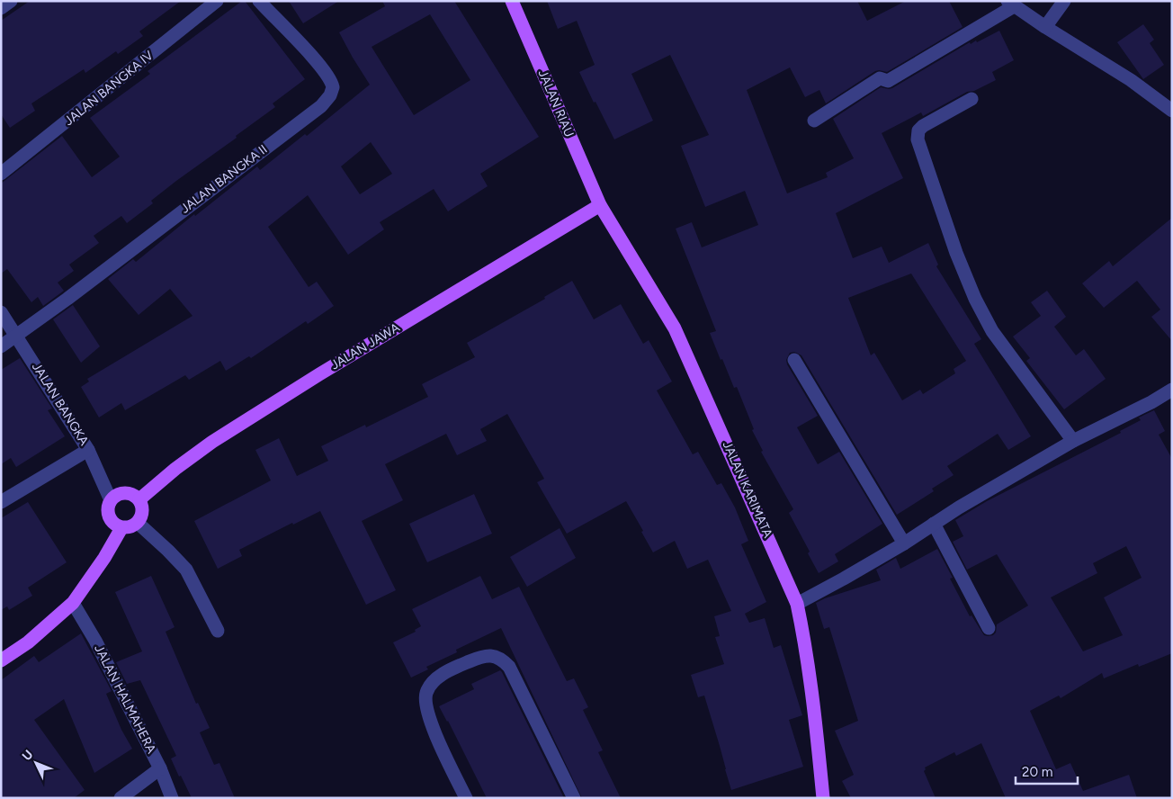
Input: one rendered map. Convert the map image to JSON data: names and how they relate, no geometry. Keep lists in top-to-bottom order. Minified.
{"streets":{"main road":["JALAN RIAU","JALAN JAWA","JALAN KARIMATA"],"street":["JALAN BANGKA IV","JALAN BANGKA II","JALAN BANGKA","JALAN HALMAHERA"]},"crossings":[["JALAN RIAU","JALAN JAWA"],["JALAN RIAU","JALAN KARIMATA"],["JALAN BANGKA II","JALAN BANGKA"],["JALAN JAWA","JALAN BANGKA"],["JALAN JAWA","JALAN KARIMATA"]],"scale_bar":"20 m","north":"top left"}
